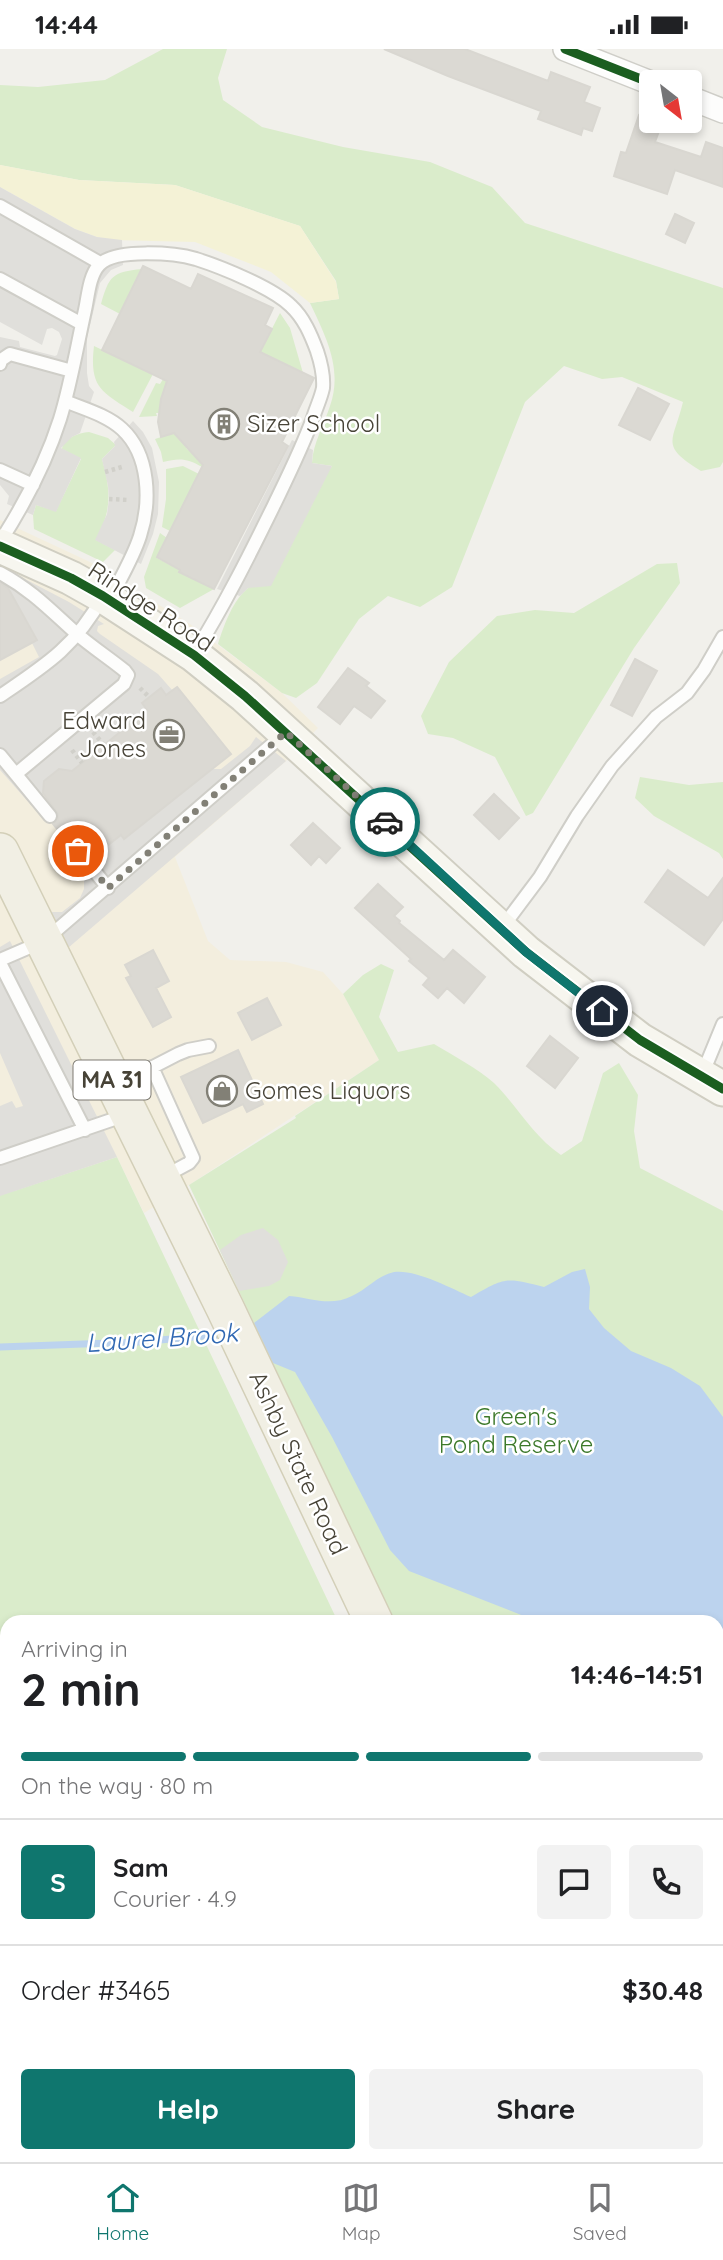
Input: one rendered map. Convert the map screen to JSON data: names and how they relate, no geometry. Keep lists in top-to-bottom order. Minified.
{"streets":{"main road":["MA 31","Ashby State Road"],"street":["Rindge Road"]},"water":["Laurel Brook"],"parks":["Green's Pond Reserve"],"places":{"building":["Sizer School"],"office":["Edward Jones"],"shop":["Gomes Liquors"]},"north":"bottom right","page":{"status":"14:44","heading":["2 min","Arriving in","14:46–14:51"],"panel":["Sam","Courier · 4.9","Order #3465","$30.48"],"bar":"On the way · 80 m","round":"S","buttons":["Help","Share"],"tabs":["Home","Map","Saved"]}}
